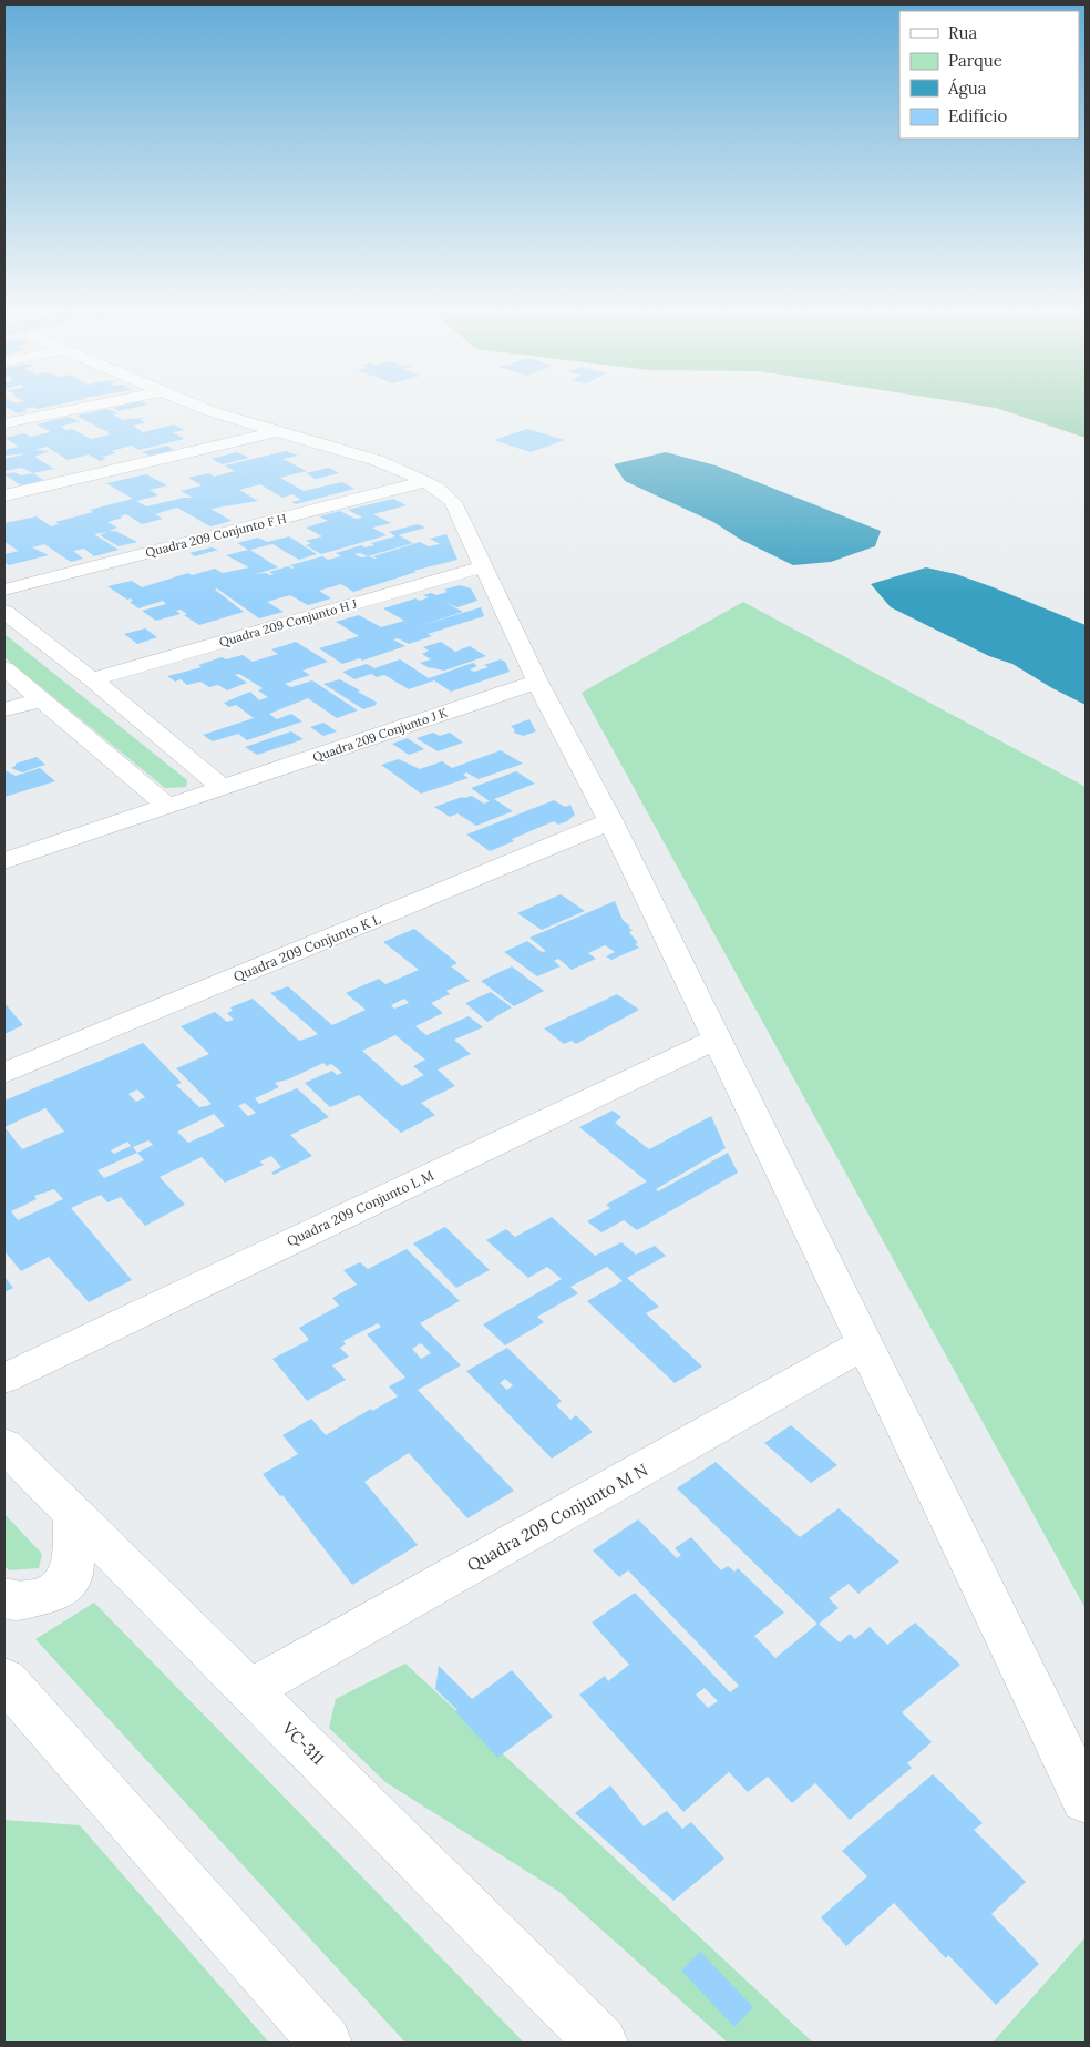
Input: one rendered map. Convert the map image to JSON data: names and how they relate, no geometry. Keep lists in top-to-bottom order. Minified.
{"streets":{"street":["Quadra 209 Conjunto F H","Quadra 209 Conjunto H J","Quadra 209 Conjunto J K","Quadra 209 Conjunto K L","Quadra 209 Conjunto L M","Quadra 209 Conjunto M N","VC-311"]},"crossings":[["Quadra 209 Conjunto M N","VC-311"]],"legend":["Rua","Parque","Água","Edifício"]}
